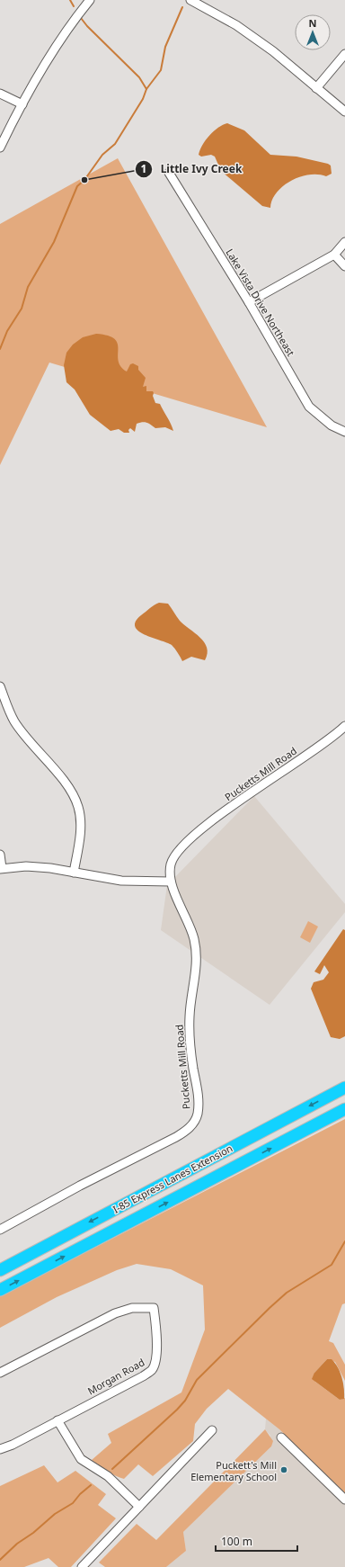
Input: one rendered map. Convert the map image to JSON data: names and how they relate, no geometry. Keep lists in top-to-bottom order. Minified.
{"streets":{"highway":["I-85 Express Lanes Extension"],"street":["Lake Vista Drive Northeast","Pucketts Mill Road","Morgan Road"]},"places":["Little Ivy Creek","Puckett's Mill Elementary School"],"scale_bar":"100 m","north":"top"}
